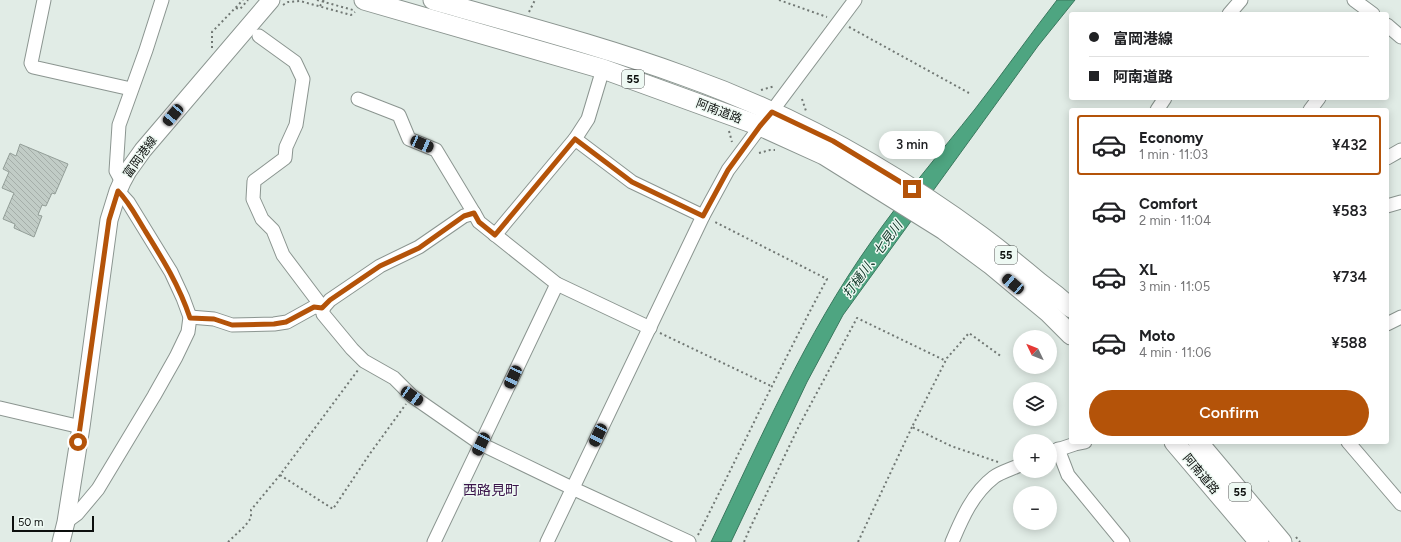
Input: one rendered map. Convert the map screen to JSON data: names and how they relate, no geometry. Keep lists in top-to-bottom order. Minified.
{"streets":{"highway":["55","阿南道路"],"main road":["富岡港線"]},"districts":["西路見町"],"water":["打樋川、七見川"],"scale_bar":"50 m","north":"top left","page":{"banner":["富岡港線","阿南道路"],"list":[{"name":"Economy","note":"1 min · 11:03","value":"¥432"},{"name":"Comfort","note":"2 min · 11:04","value":"¥583"},{"name":"XL","note":"3 min · 11:05","value":"¥734"},{"name":"Moto","note":"4 min · 11:06","value":"¥588"}],"bubble":"3 min","map_buttons":["+","−"],"buttons":"Confirm","scale":"50 m"}}
